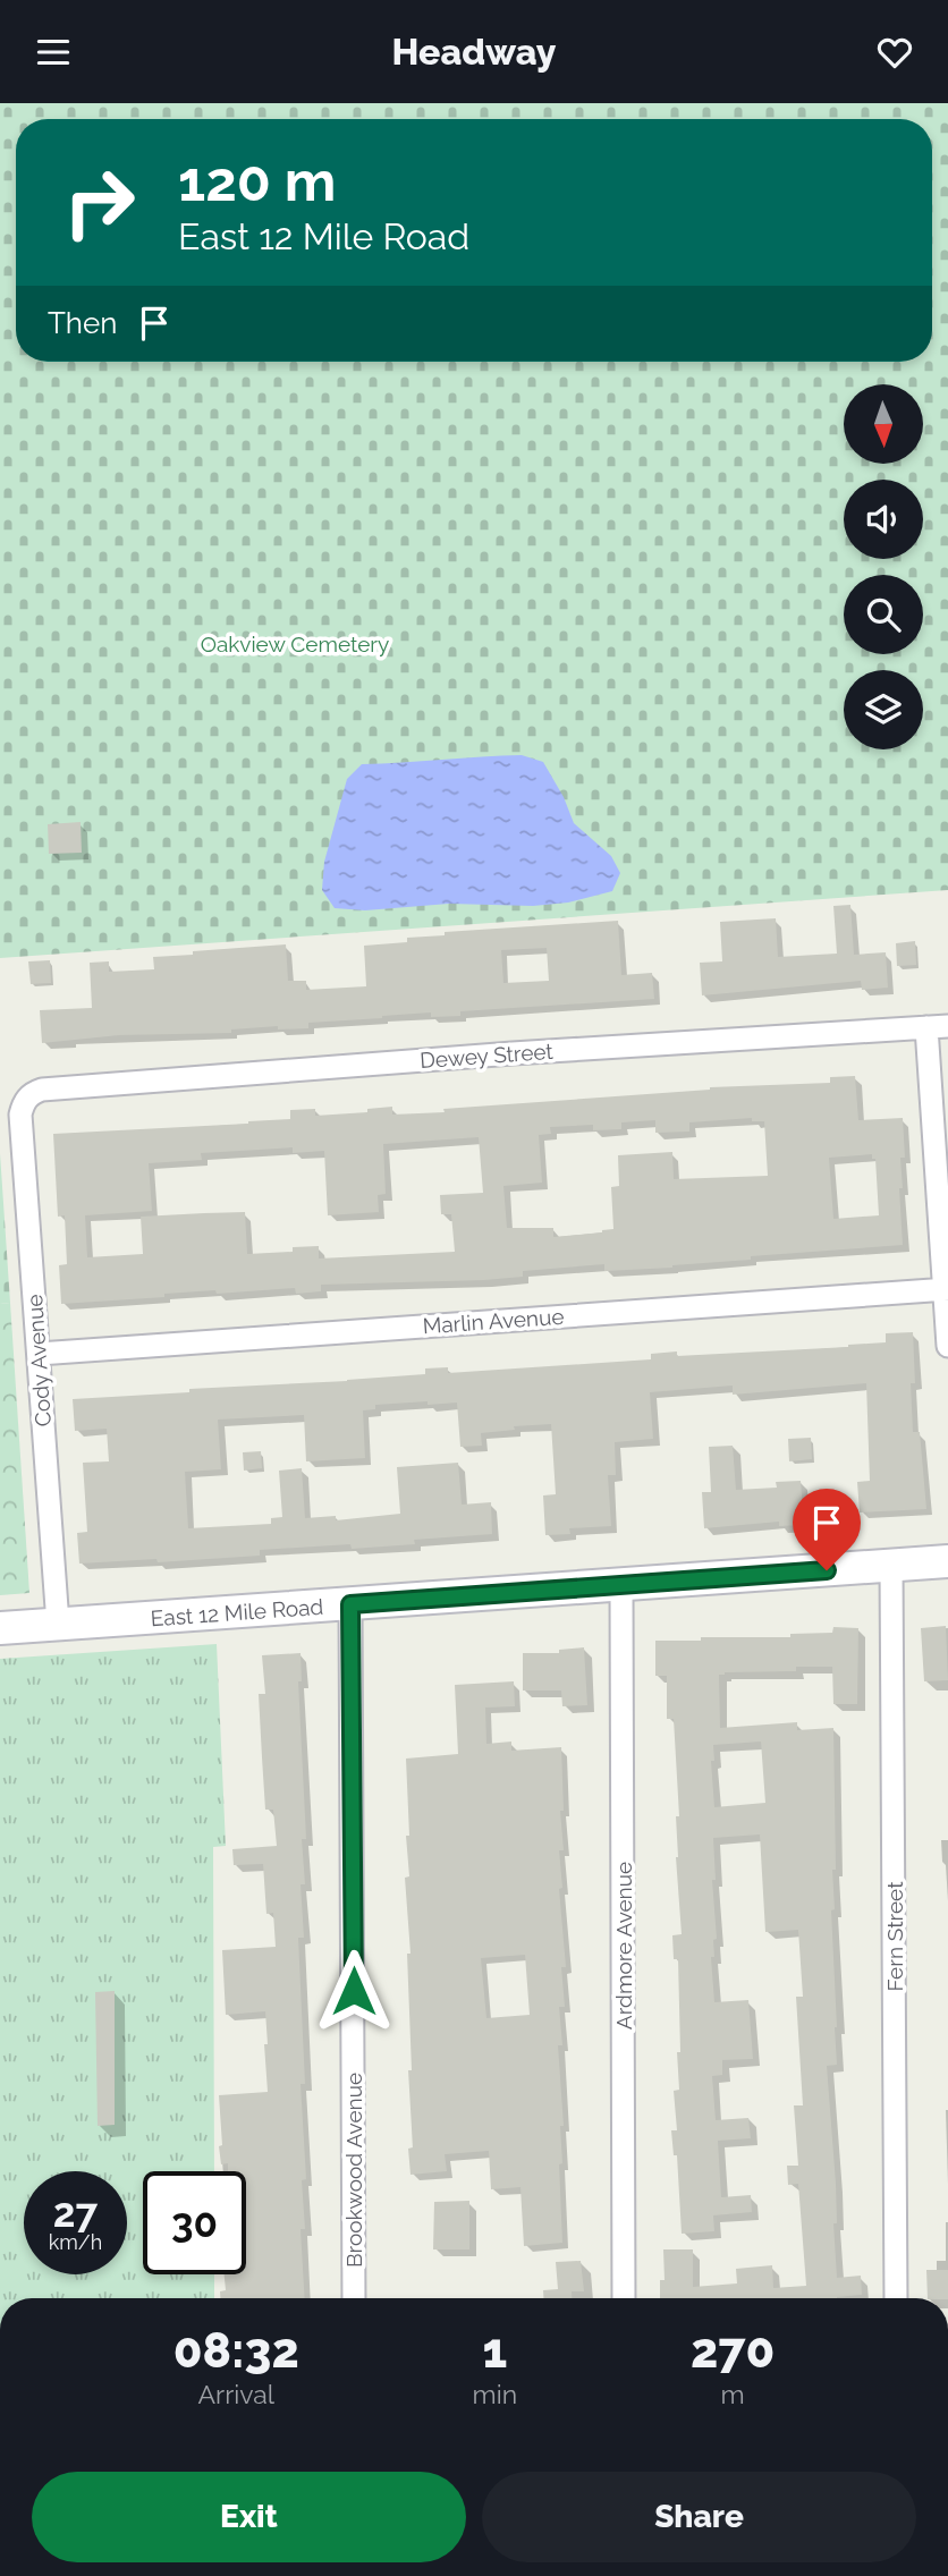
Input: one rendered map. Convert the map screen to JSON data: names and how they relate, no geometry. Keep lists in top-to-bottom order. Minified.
{"streets":{"main road":["East 12 Mile Road"],"street":["Dewey Street","Marlin Avenue","Cody Avenue","Fern Street","Ardmore Avenue","Brookwood Avenue"]},"crossings":[["Dewey Street","Cody Avenue"],["Marlin Avenue","Cody Avenue"],["Cody Avenue","East 12 Mile Road"],["East 12 Mile Road","Fern Street"],["East 12 Mile Road","Ardmore Avenue"],["East 12 Mile Road","Brookwood Avenue"]],"parks":["Oakview Cemetery"],"north":"bottom","page":{"header":"Headway","turn":["120 m","East 12 Mile Road"],"then":"Then","speed":"27 km/h","limit":"30","eta":["08:32","Arrival","1","min","270","m"],"buttons":["Exit","Share"]}}
